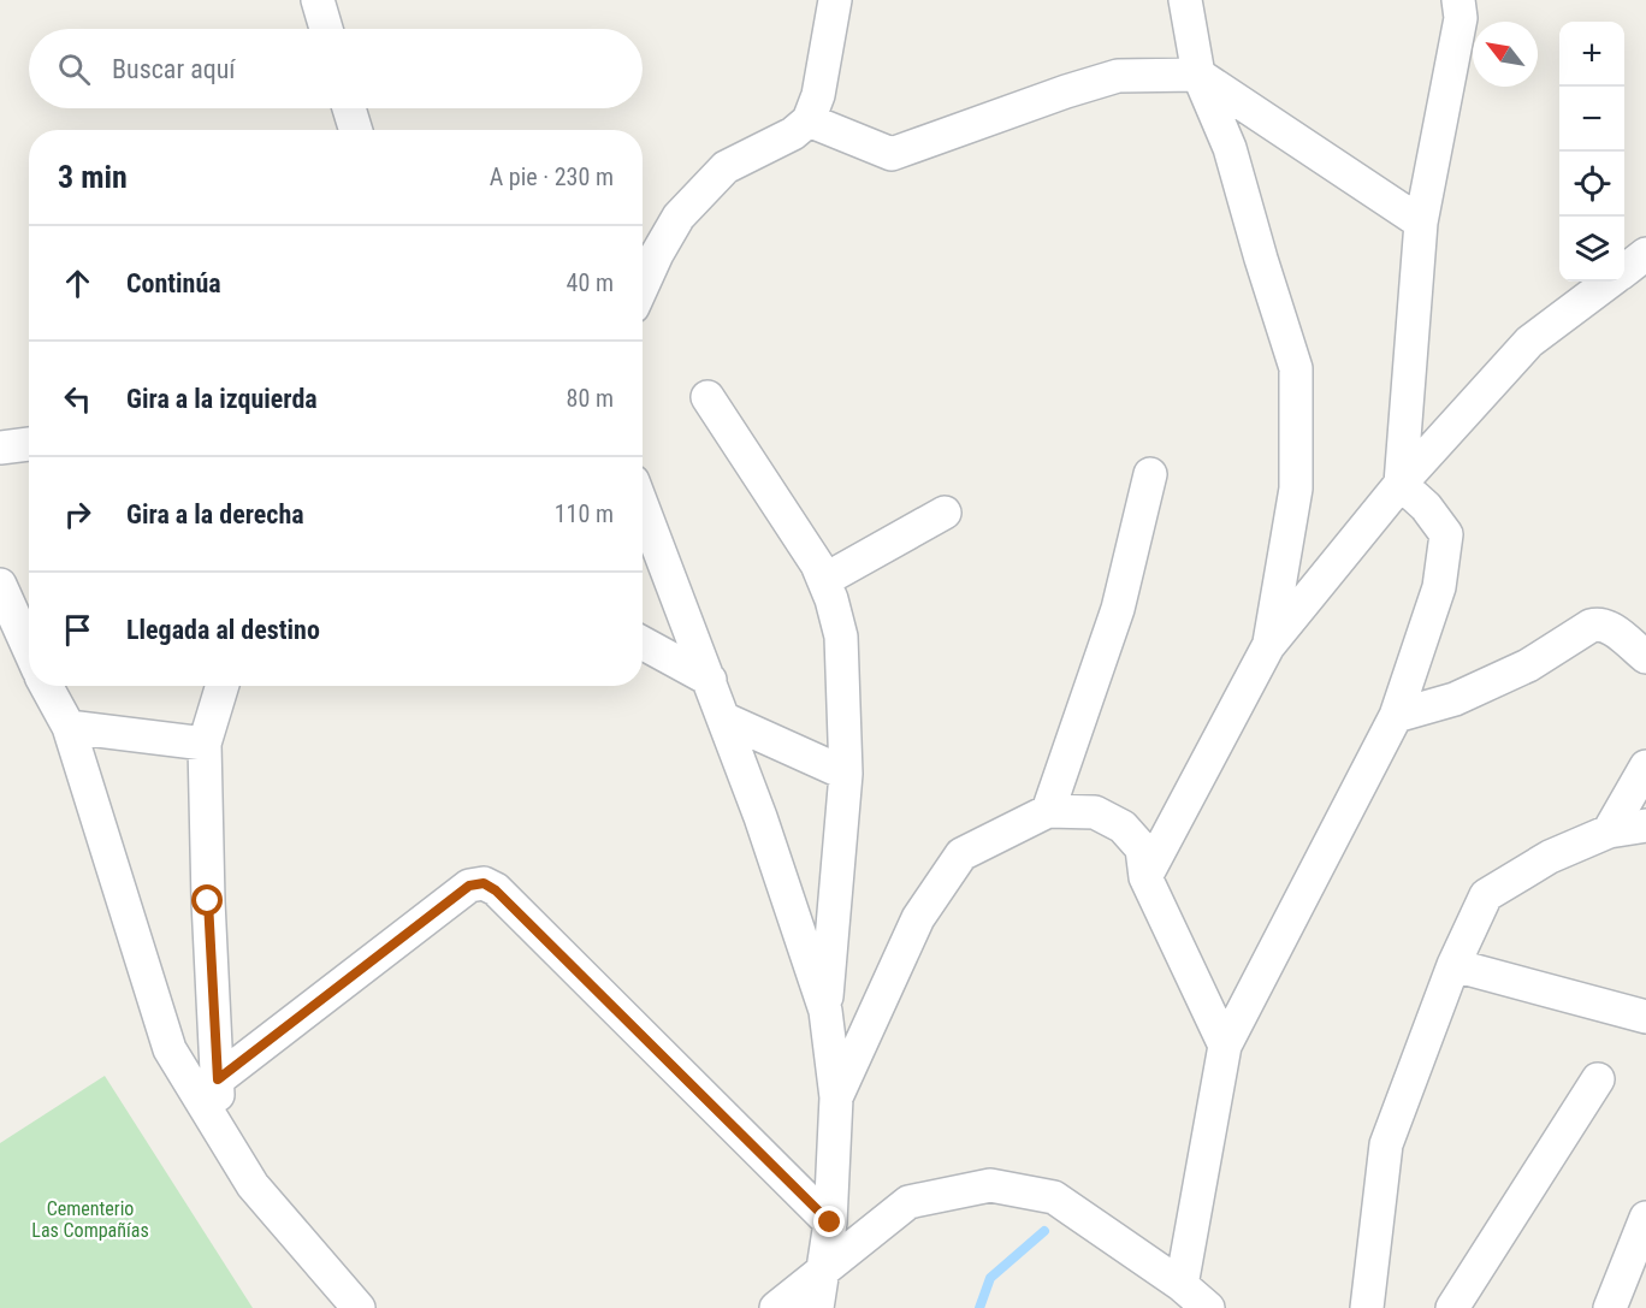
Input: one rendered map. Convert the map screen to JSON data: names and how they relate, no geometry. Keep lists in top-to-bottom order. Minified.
{"parks":["Cementerio Las Compañías"],"north":"top left","page":{"map_buttons":["+","−"],"search":"Buscar aquí","heading":["3 min","A pie · 230 m"],"list":[["Continúa","40 m"],["Gira a la izquierda","80 m"],["Gira a la derecha","110 m"],"Llegada al destino"]}}
